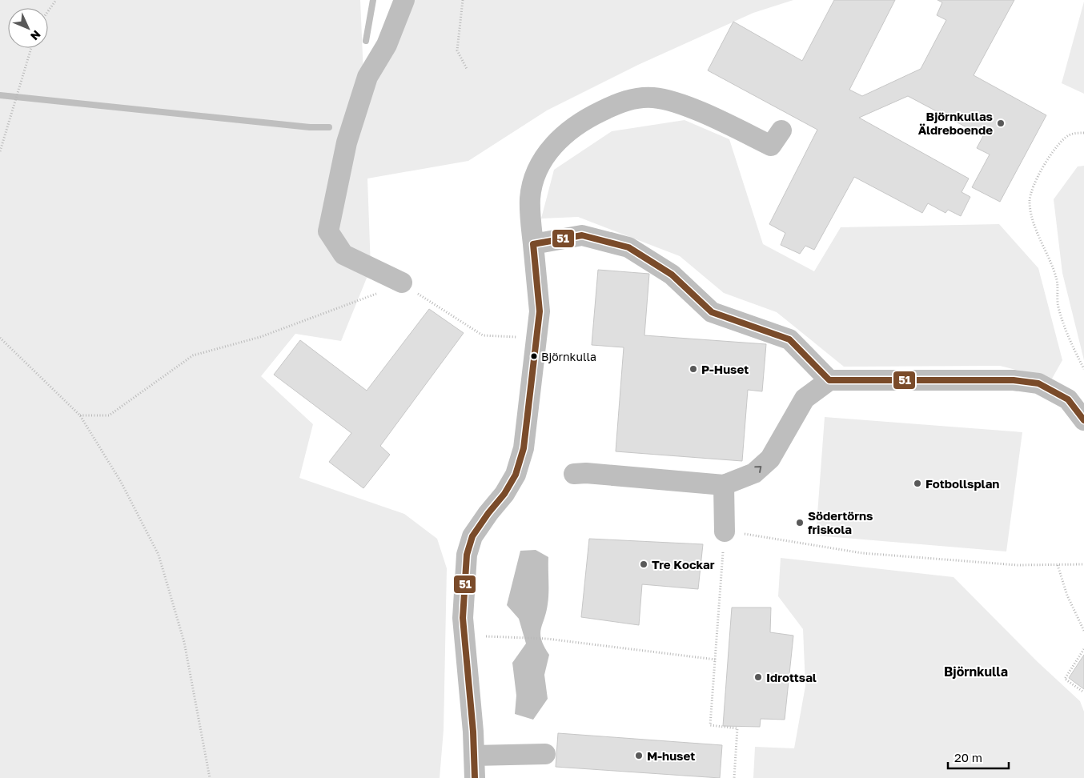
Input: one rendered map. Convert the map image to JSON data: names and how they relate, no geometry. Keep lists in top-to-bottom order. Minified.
{"districts":["Björnkulla"],"places":["Björnkullas Äldreboende","Björnkulla","P-Huset","Fotbollsplan","Södertörns friskola","Tre Kockar","Idrottsal","M-huset"],"lines":["transit line 51"],"scale_bar":"20 m","north":"bottom right"}
